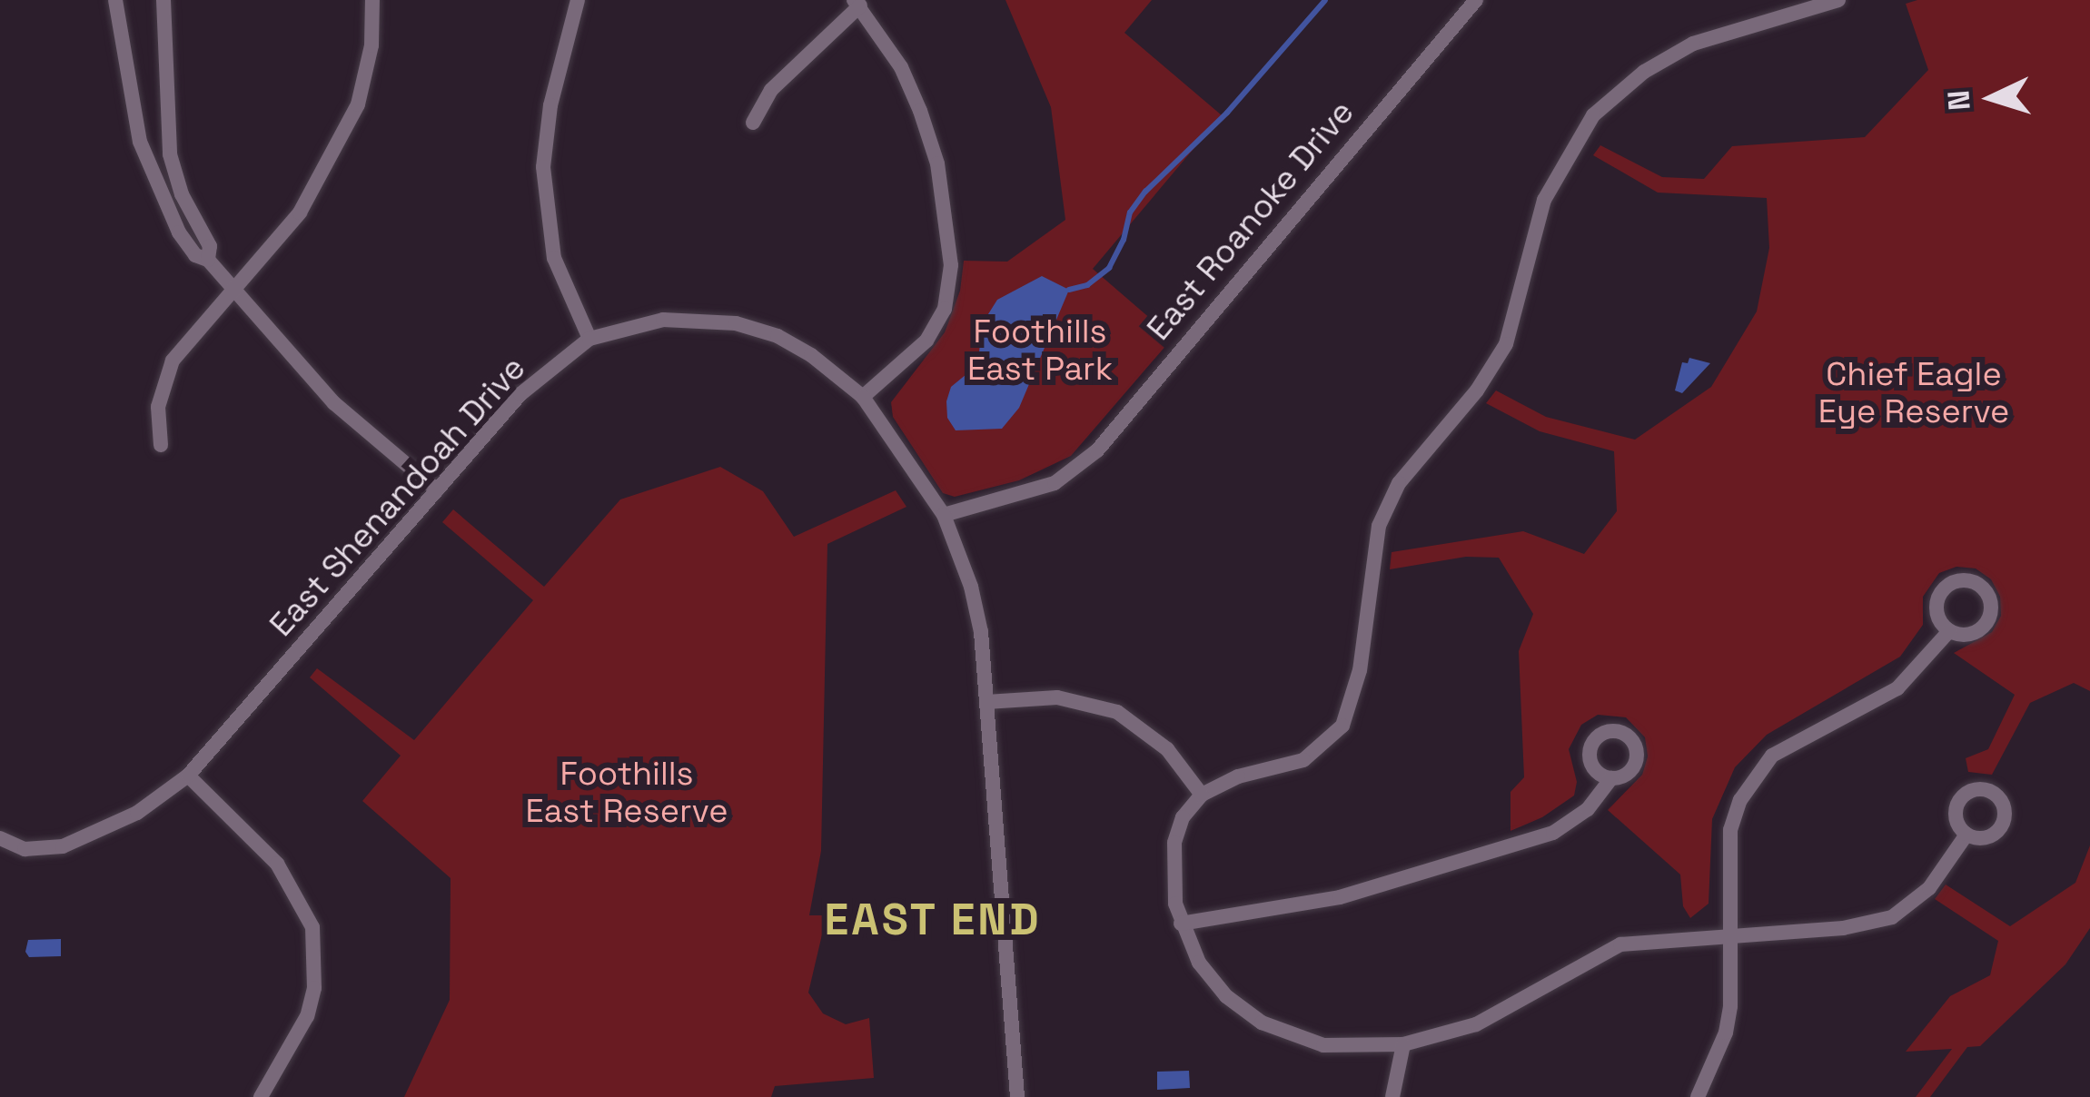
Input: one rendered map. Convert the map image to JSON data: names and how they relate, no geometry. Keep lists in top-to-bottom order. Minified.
{"streets":{"street":["East Roanoke Drive","East Shenandoah Drive"]},"crossings":[["East Roanoke Drive","East Shenandoah Drive"]],"districts":["EAST END"],"parks":["Foothills East Park","Chief Eagle Eye Reserve","Foothills East Reserve"],"north":"left"}
